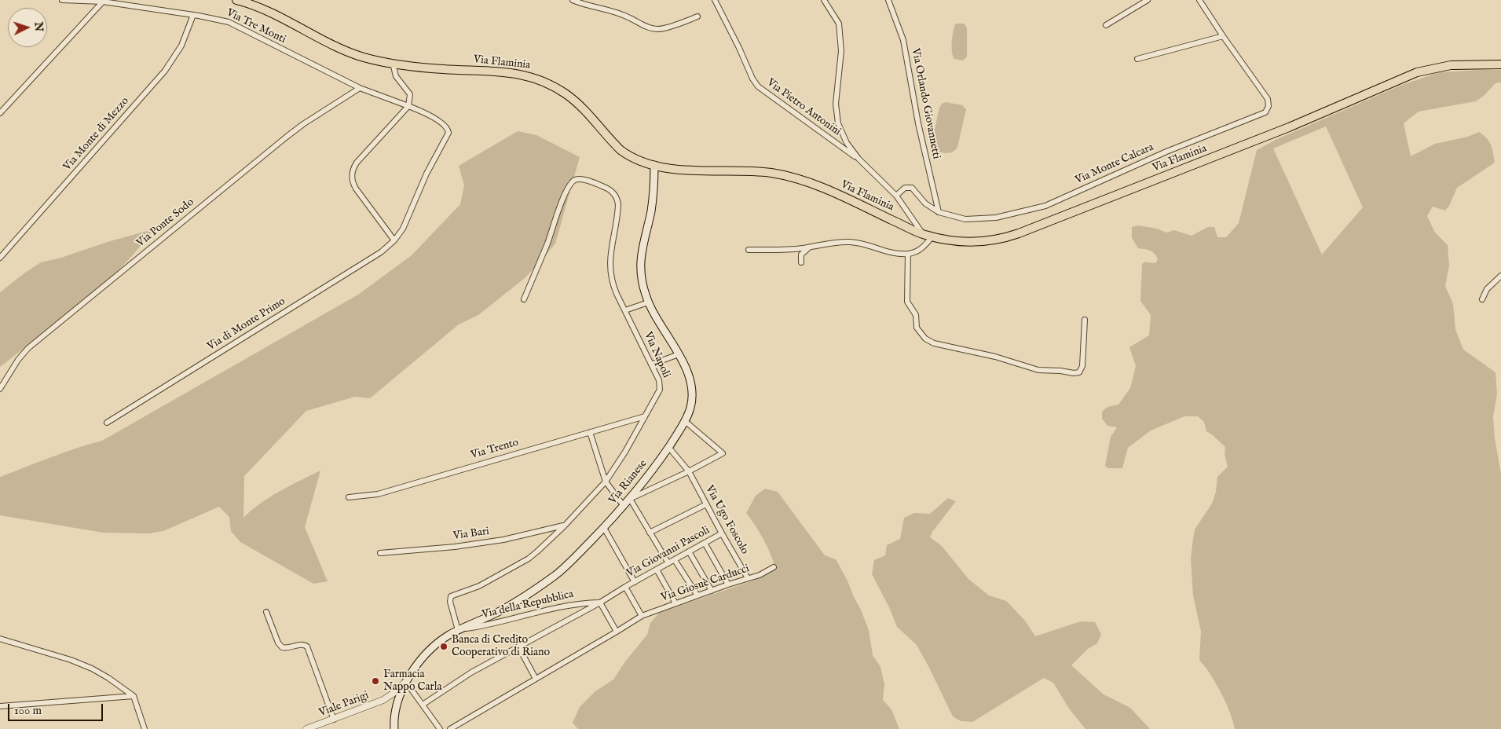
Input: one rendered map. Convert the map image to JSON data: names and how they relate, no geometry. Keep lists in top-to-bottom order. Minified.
{"streets":{"main road":["Via Flaminia","Via Rianese"],"street":["Via Tre Monti","Via Orlando Giovannetti","Via Pietro Antonini","Via Monte di Mezzo","Via Monte Calcara","Via Ponte Sodo","Via di Monte Primo","Via Napoli","Via Trento","Via Ugo Foscolo","Via Bari","Via Giovanni Pascoli","Via Giosuè Carducci","Via della Repubblica","Viale Parigi"]},"crossings":[["Via Tre Monti","Via Monte di Mezzo"],["Via Tre Monti","Via Ponte Sodo"],["Via Tre Monti","Via di Monte Primo"],["Via Flaminia","Via Rianese"],["Via Orlando Giovannetti","Via Monte Calcara"],["Via Pietro Antonini","Via Monte Calcara"],["Via Napoli","Via Trento"],["Via Napoli","Via Rianese"],["Via Napoli","Via Bari"],["Via Napoli","Via della Repubblica"],["Via Rianese","Via Ugo Foscolo"],["Via Rianese","Via della Repubblica"],["Via Rianese","Viale Parigi"],["Via Ugo Foscolo","Via Giovanni Pascoli"],["Via Ugo Foscolo","Via Giosuè Carducci"],["Via Giovanni Pascoli","Via della Repubblica"]],"places":["Banca di Credito Cooperativo di Riano","Farmacia Nappo Carla"],"scale_bar":"100 m","north":"right"}
